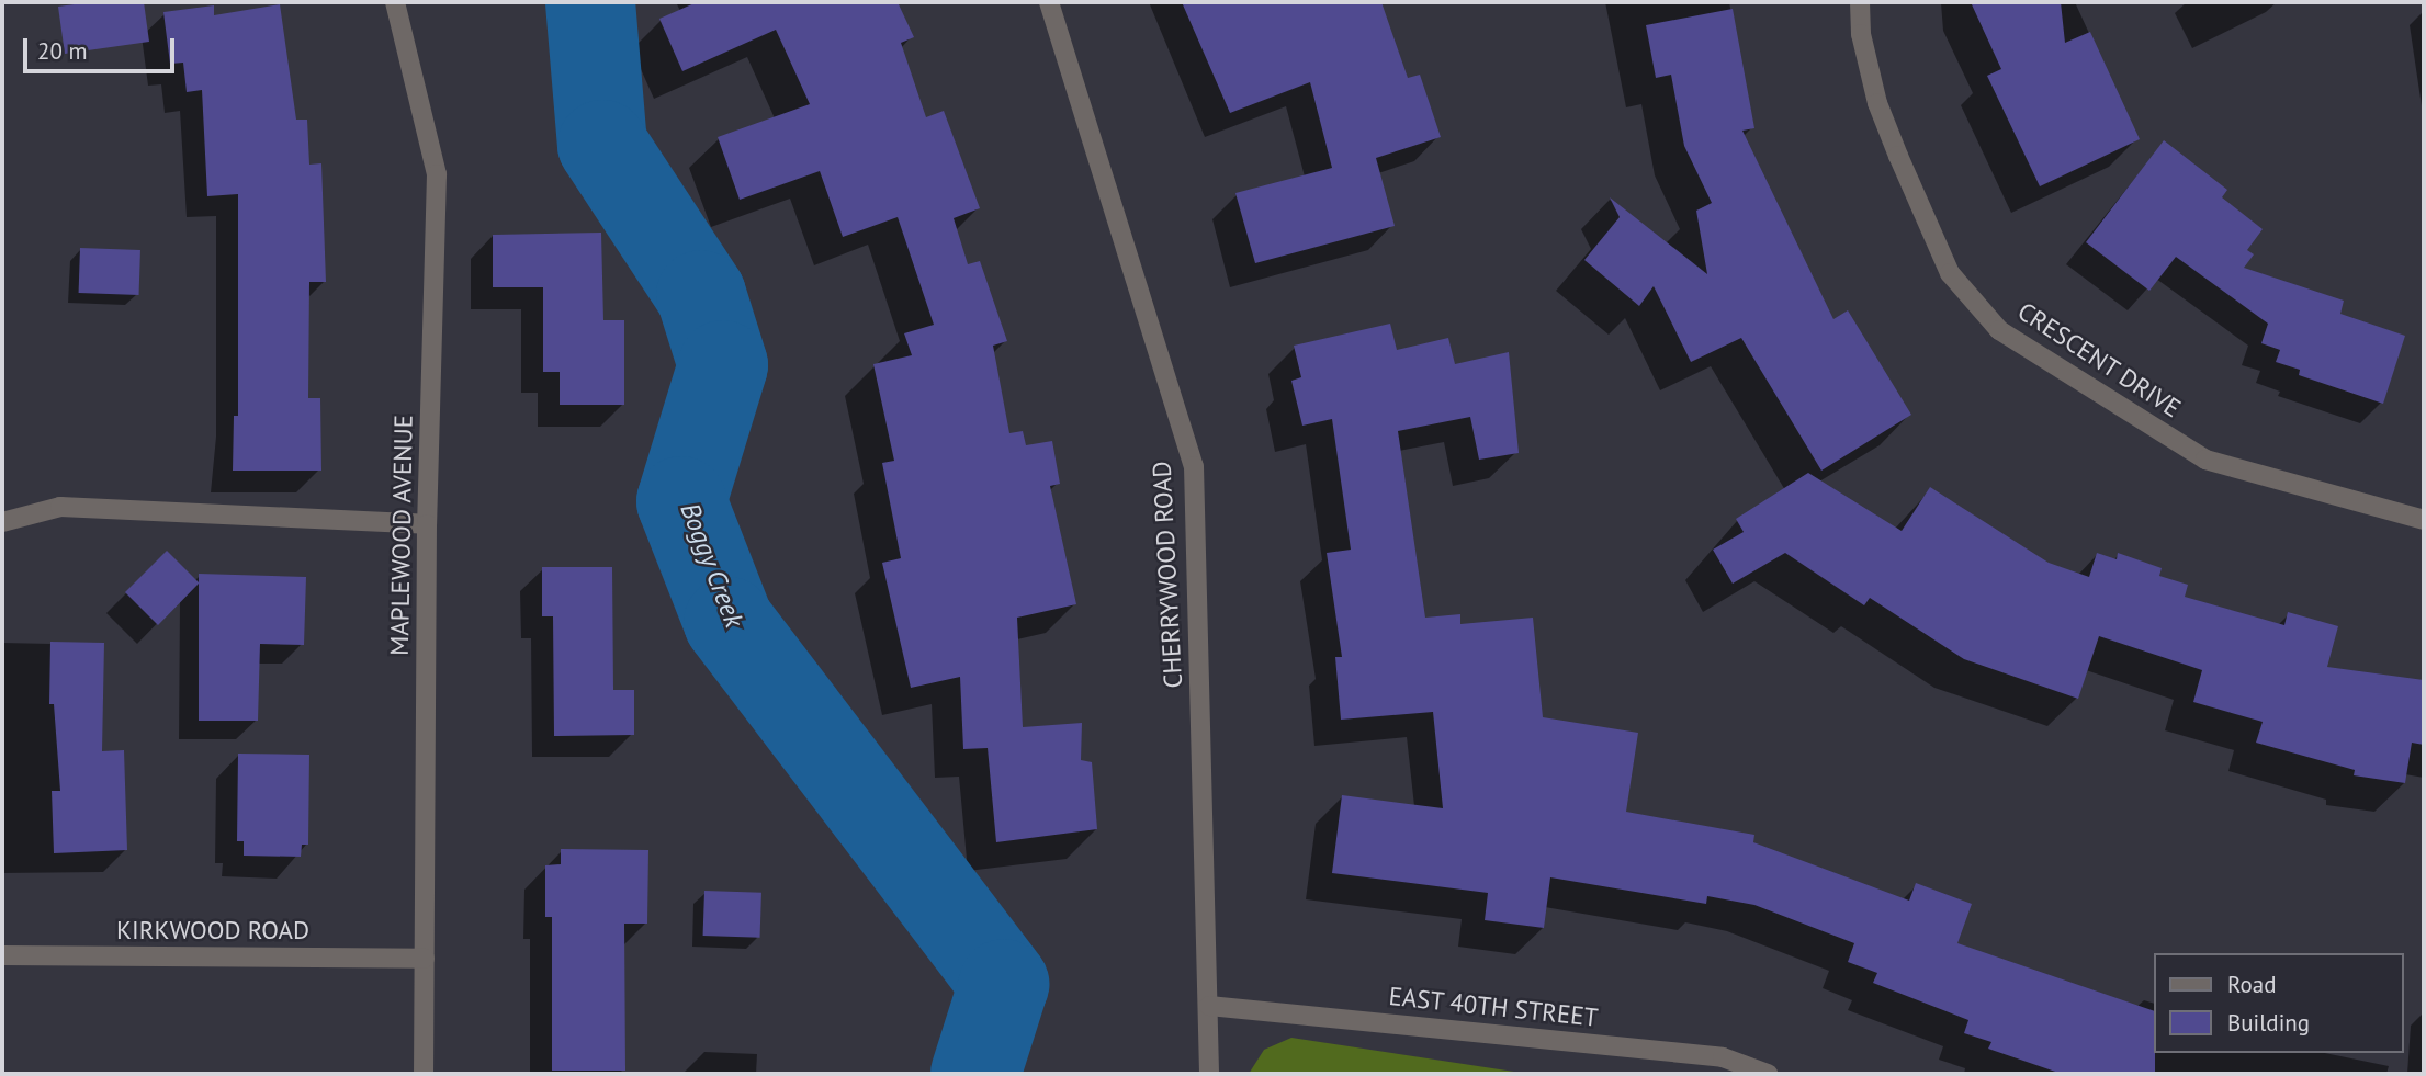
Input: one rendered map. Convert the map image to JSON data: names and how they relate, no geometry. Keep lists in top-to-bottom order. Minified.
{"streets":{"street":["CRESCENT DRIVE","MAPLEWOOD AVENUE","CHERRYWOOD ROAD","KIRKWOOD ROAD","EAST 40TH STREET"]},"crossings":[["MAPLEWOOD AVENUE","KIRKWOOD ROAD"],["CHERRYWOOD ROAD","EAST 40TH STREET"]],"water":["Boggy Creek"],"legend":["Road","Building"],"scale_bar":"20 m"}
